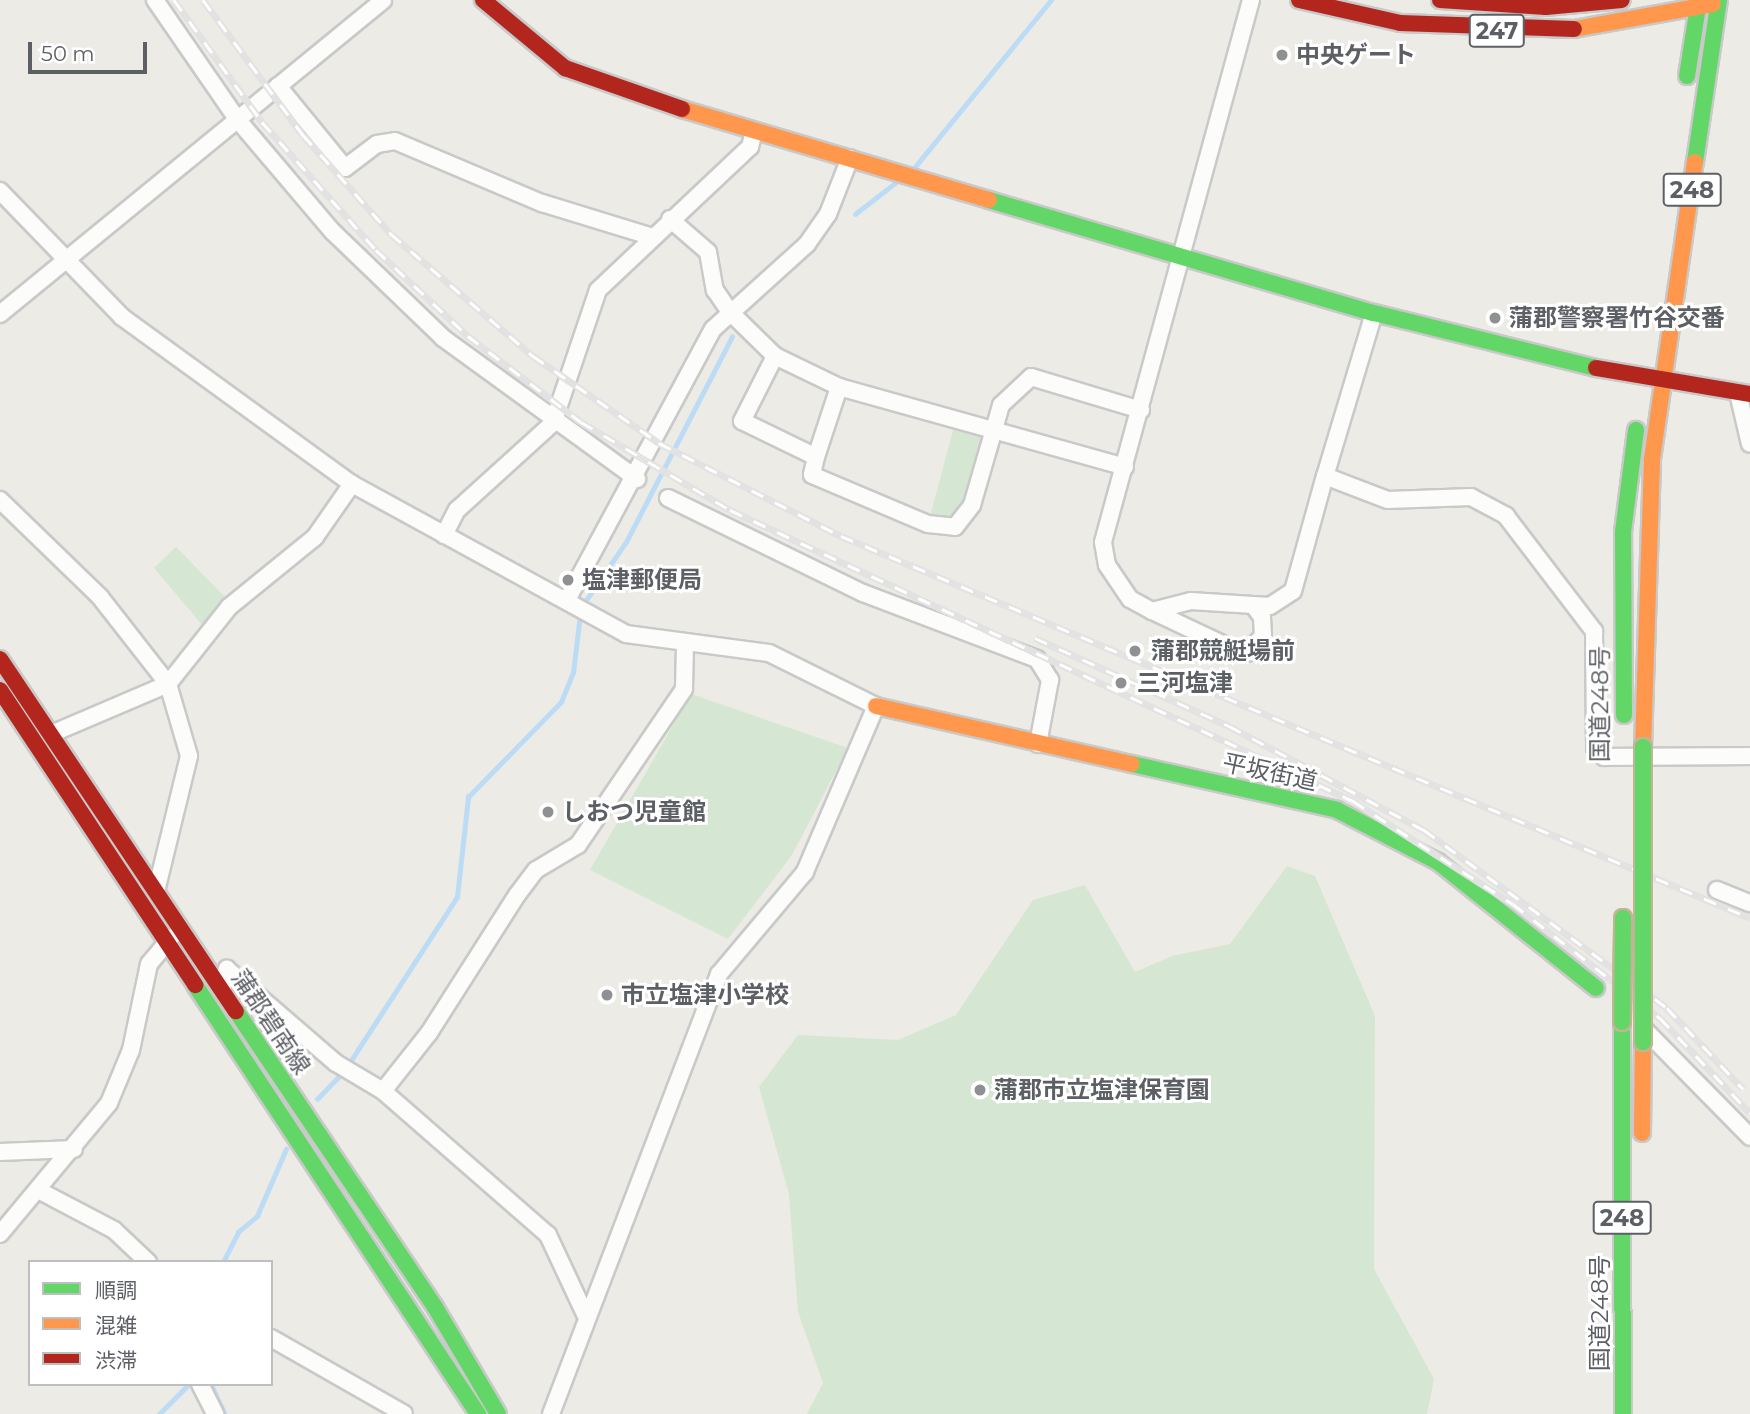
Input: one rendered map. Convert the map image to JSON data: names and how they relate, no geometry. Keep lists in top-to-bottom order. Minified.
{"streets":{"main road":["247","248","国道248号","平坂街道","蒲郡碧南線"]},"crossings":[["247","国道248号"]],"places":["中央ゲート","蒲郡警察署竹谷交番","塩津郵便局","蒲郡競艇場前","三河塩津","しおつ児童館","市立塩津小学校","蒲郡市立塩津保育園"],"legend":["順調","混雑","渋滞"],"scale_bar":"50 m"}
